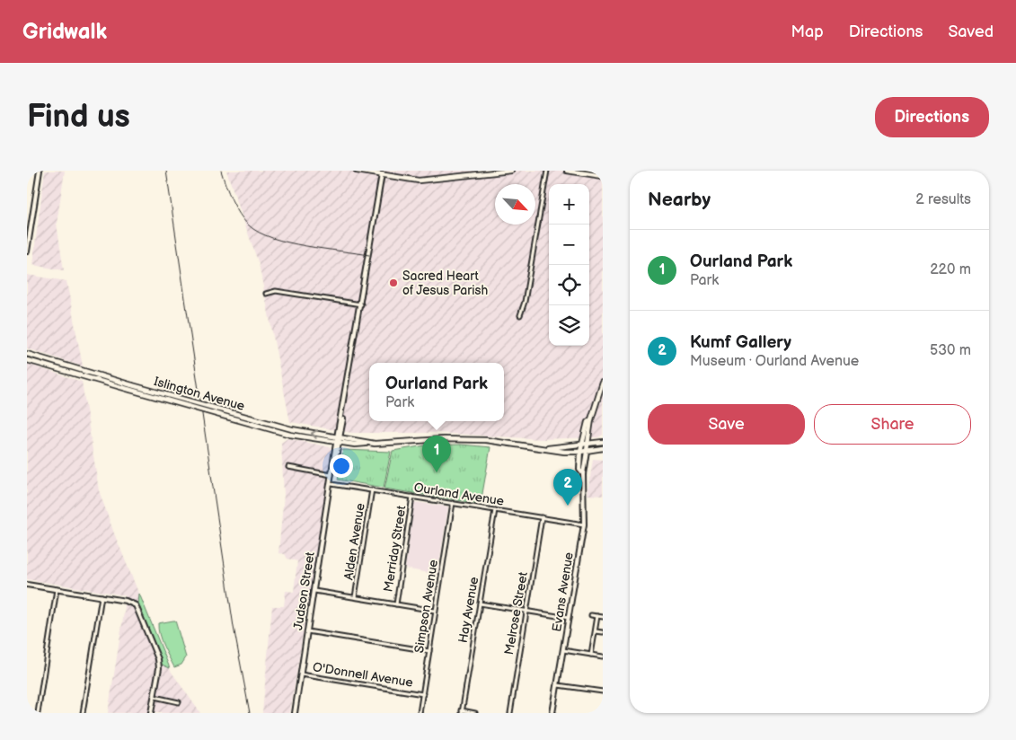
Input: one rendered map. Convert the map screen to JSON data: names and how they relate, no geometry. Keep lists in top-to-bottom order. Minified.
{"streets":{"main road":["Islington Avenue","Evans Avenue"],"street":["Ourland Avenue","Alden Avenue","Merriday Street","Judson Street","Simpson Avenue","Hay Avenue","Melrose Street","O'Donnell Avenue"]},"crossings":[["Islington Avenue","Judson Street"],["Islington Avenue","Evans Avenue"],["Ourland Avenue","Alden Avenue"],["Ourland Avenue","Merriday Street"],["Ourland Avenue","Judson Street"],["Ourland Avenue","Evans Avenue"],["Ourland Avenue","Simpson Avenue"],["Ourland Avenue","Hay Avenue"],["Ourland Avenue","Melrose Street"],["Judson Street","O'Donnell Avenue"],["Simpson Avenue","O'Donnell Avenue"]],"places":["Sacred Heart of Jesus Parish"],"north":"bottom right","page":{"header":"Gridwalk","nav":["Map","Directions","Saved"],"buttons":["Directions",["Save","Share"]],"title":"Find us","heading":["Nearby","2 results"],"map_buttons":["+","−"],"list":[{"mark":"1","name":"Ourland Park","note":"Park","value":"220 m"},{"mark":"2","name":"Kumf Gallery","note":"Museum · Ourland Avenue","value":"530 m"}],"popup":["Ourland Park","Park"],"pins":["1","2"]}}
